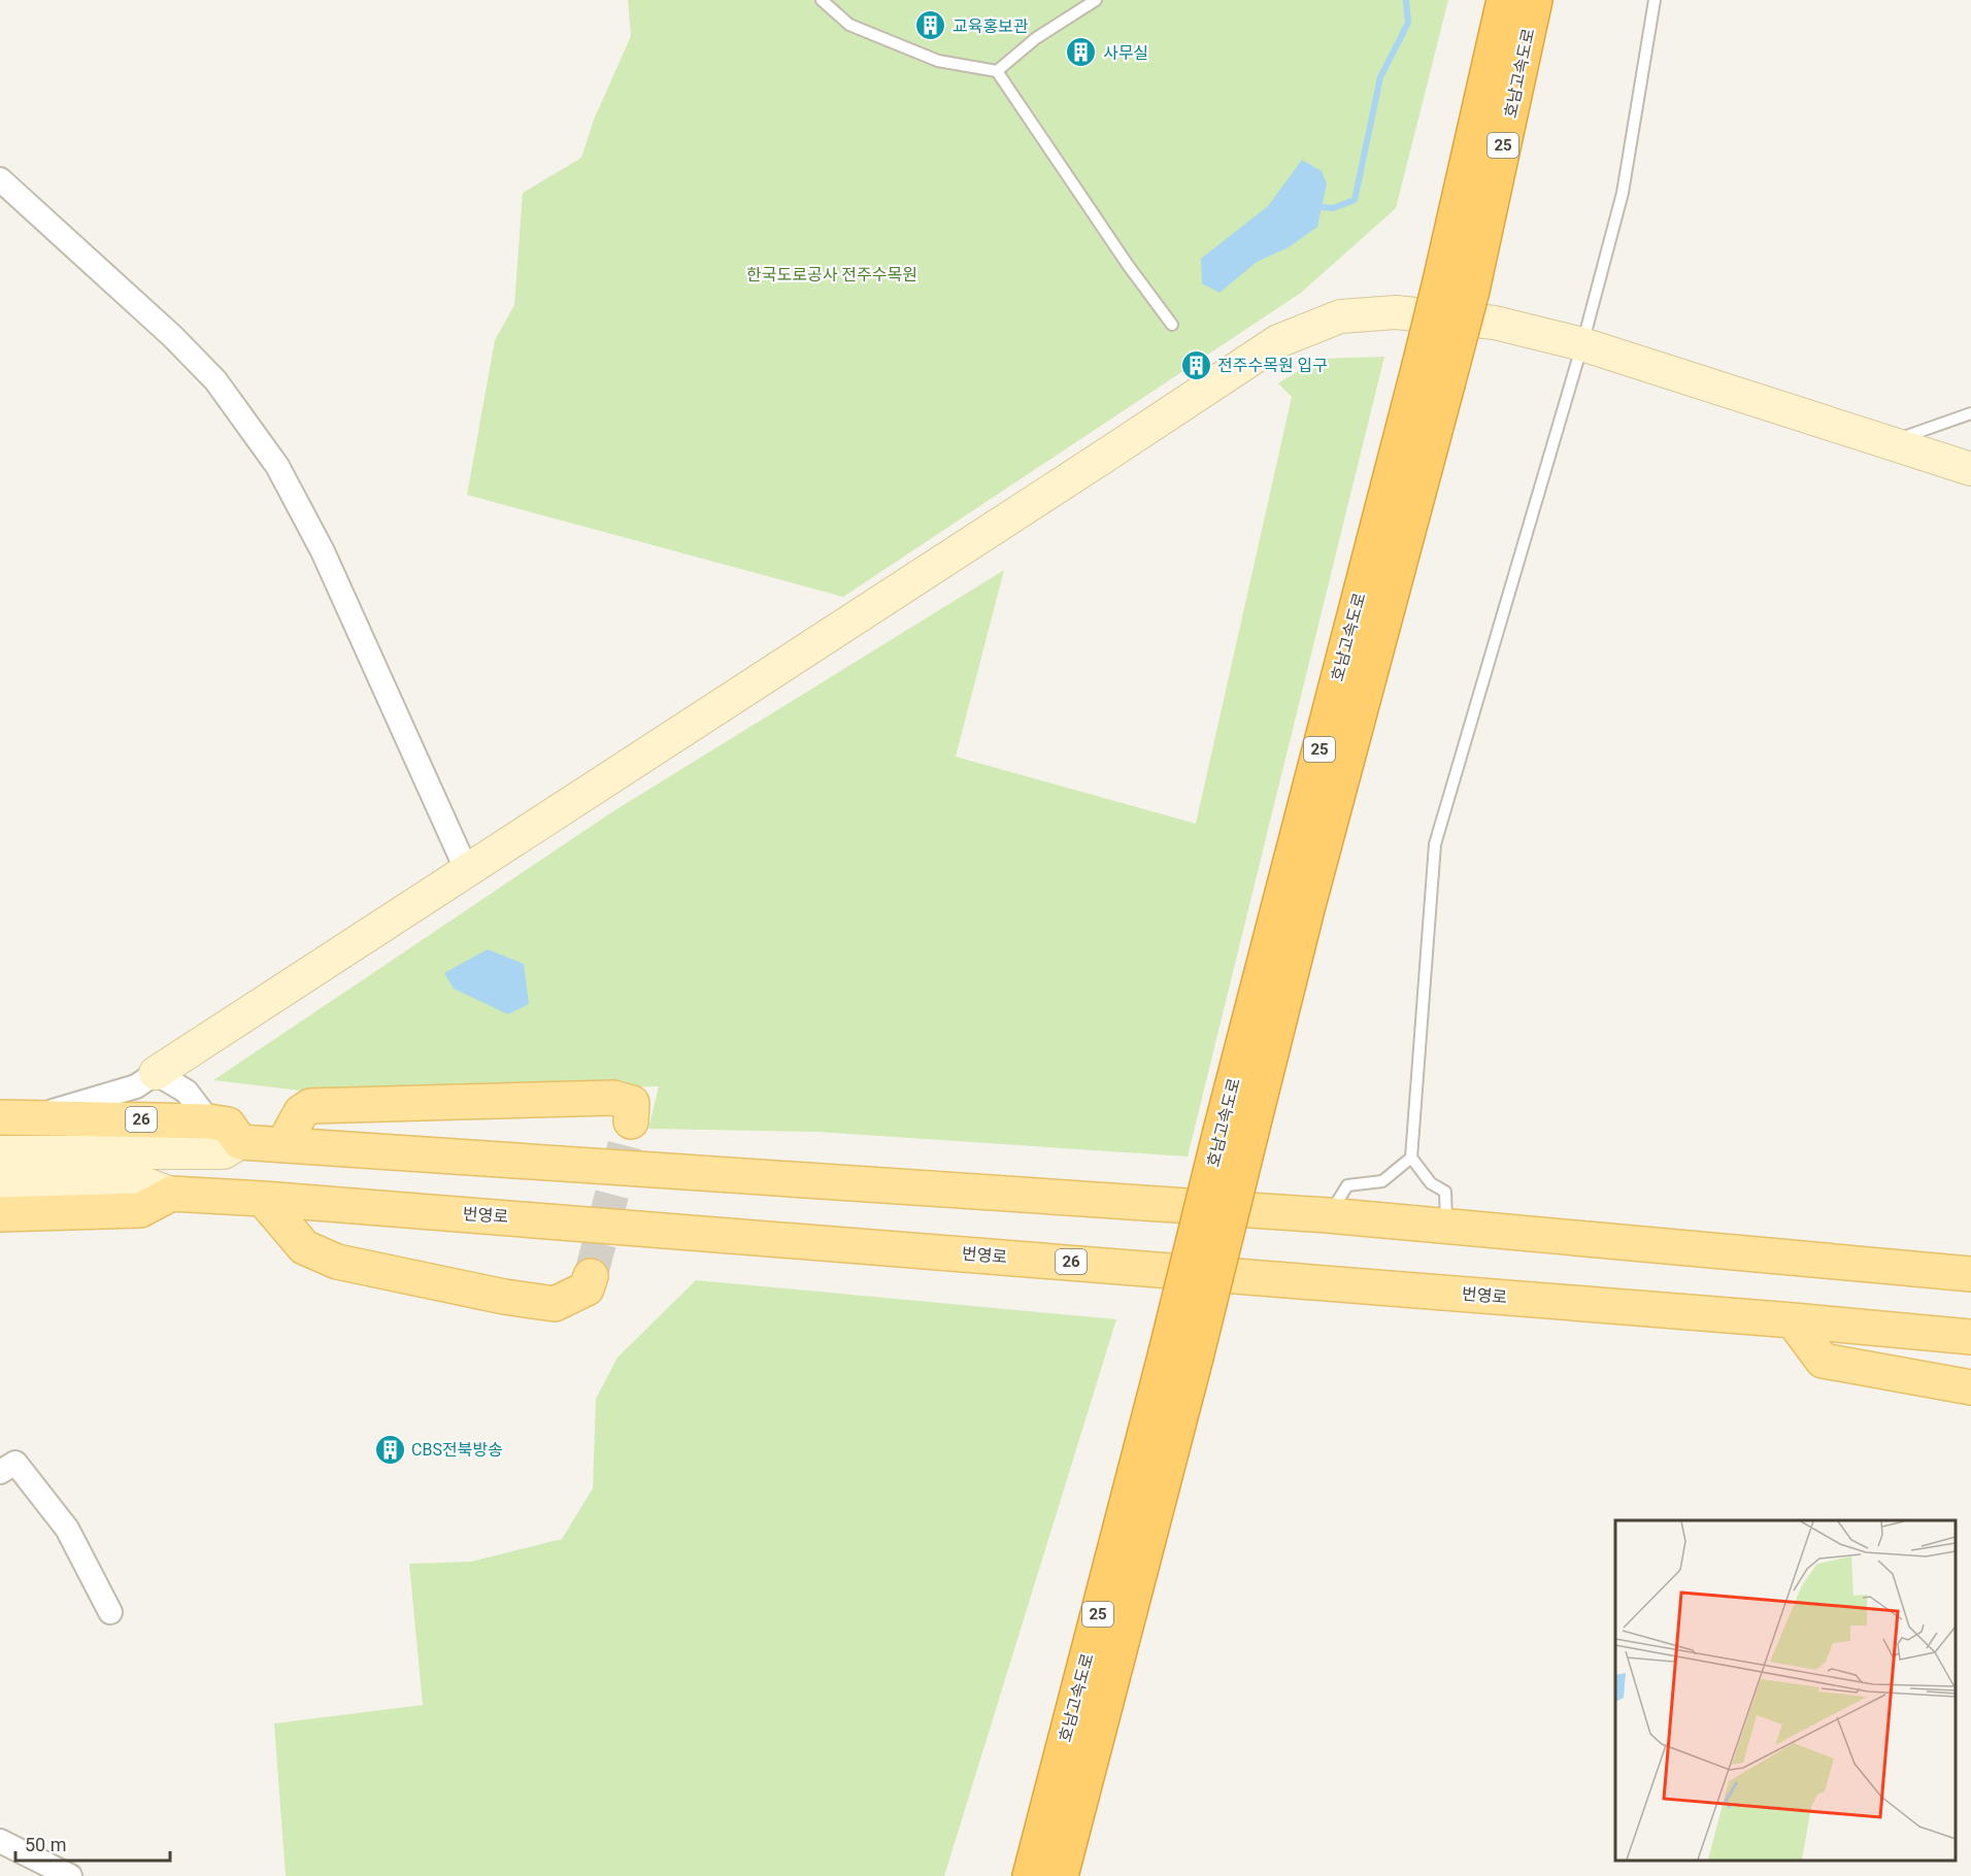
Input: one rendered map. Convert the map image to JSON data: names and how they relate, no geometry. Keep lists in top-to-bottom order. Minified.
{"streets":{"highway":["호남고속도로","25"],"main road":["26","번영로"]},"parks":["한국도로공사 전주수목원"],"places":{"building":["교육홍보관","사무실","전주수목원 입구","CBS전북방송"]},"scale_bar":"50 m"}
